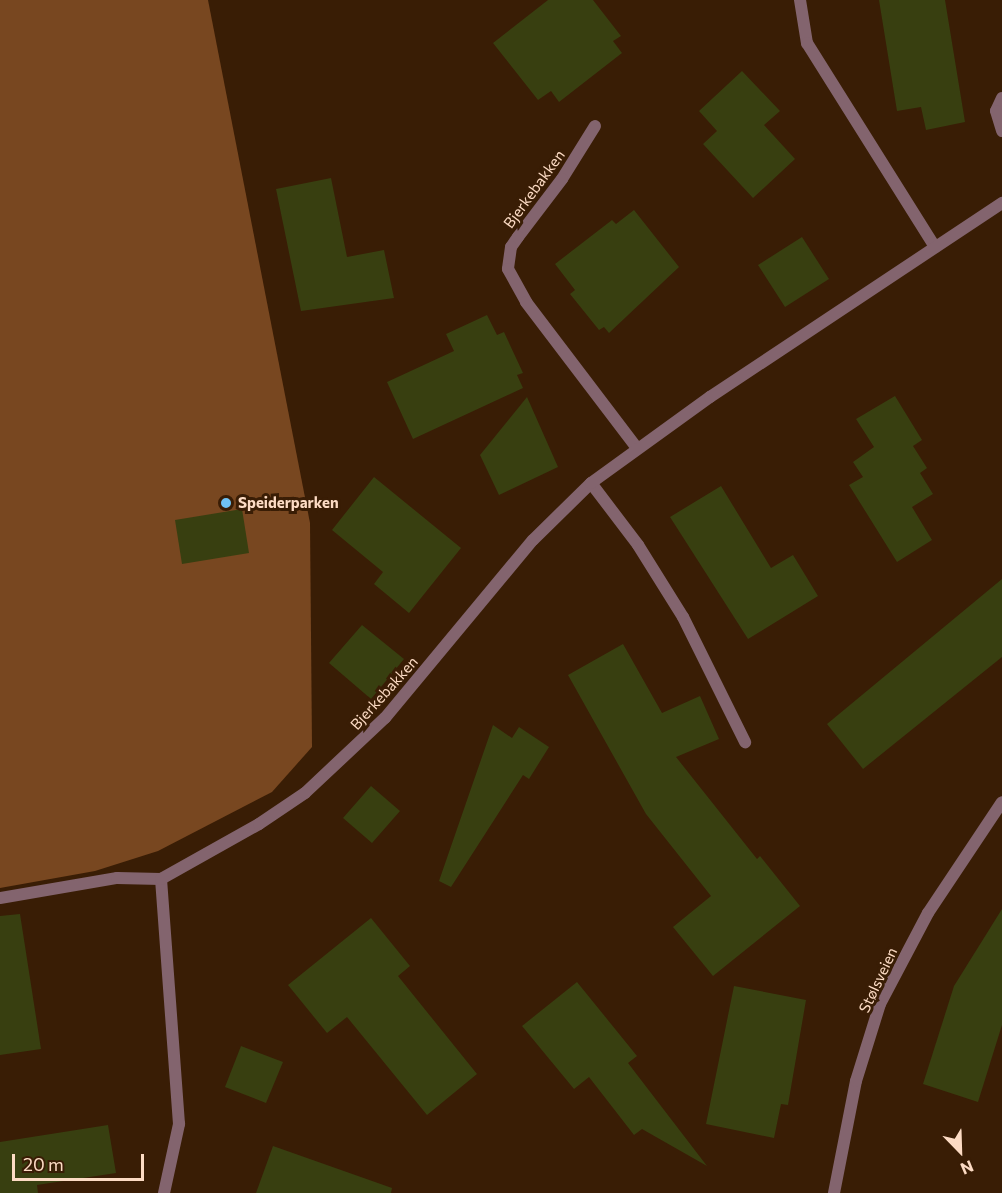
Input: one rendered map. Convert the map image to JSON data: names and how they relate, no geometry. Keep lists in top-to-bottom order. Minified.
{"streets":{"street":["Bjerkebakken","Stølsveien"]},"places":["Speiderparken"],"scale_bar":"20 m","north":"bottom right"}
